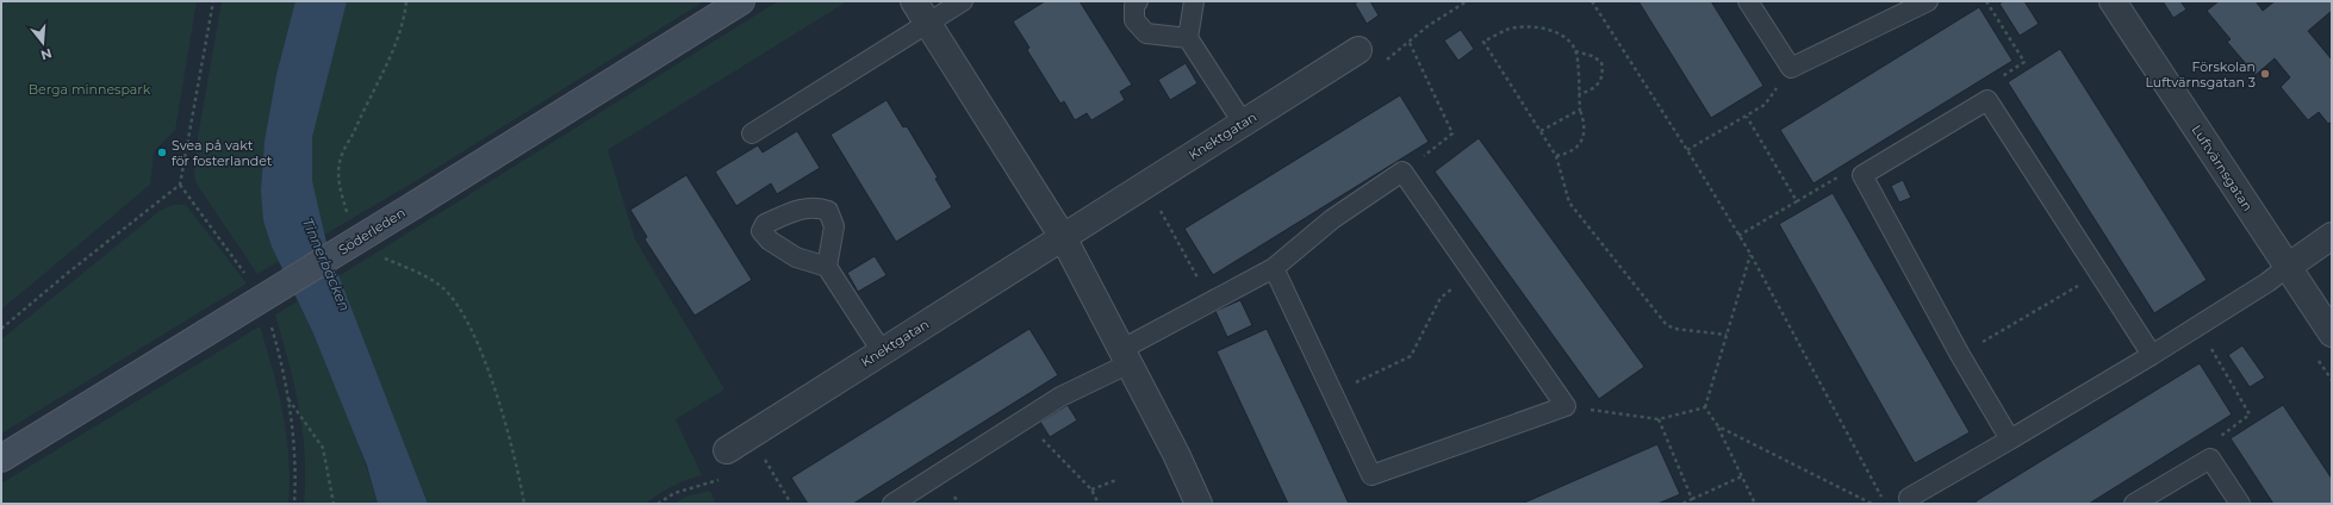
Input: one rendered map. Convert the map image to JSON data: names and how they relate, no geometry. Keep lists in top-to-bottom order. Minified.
{"streets":{"main road":["Söderleden"],"street":["Knektgatan","Luftvärnsgatan"]},"water":["Tinnerbäcken"],"parks":["Berga minnespark"],"places":["Förskolan Luftvärnsgatan 3","Svea på vakt för fosterlandet"],"north":"bottom"}
